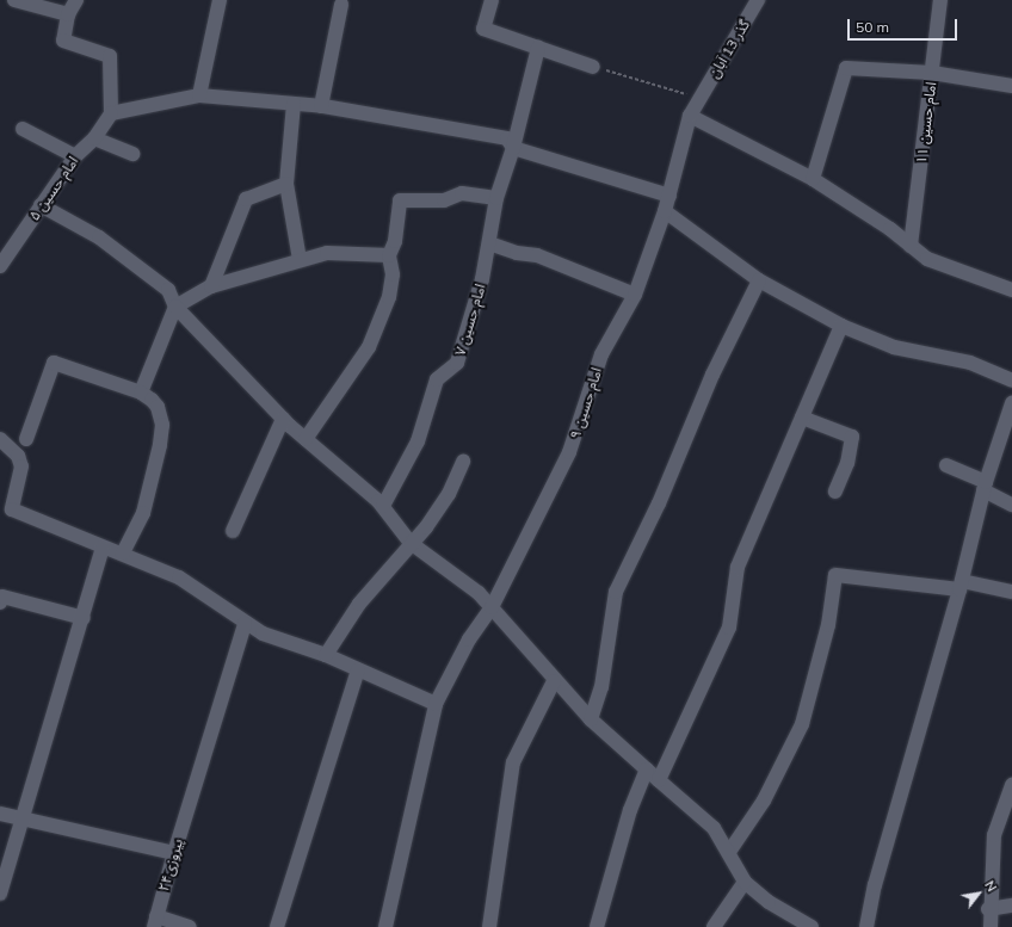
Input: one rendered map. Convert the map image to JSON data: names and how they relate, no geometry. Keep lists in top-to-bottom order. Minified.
{"streets":{"street":["گذر 13 آبان","امام حسین ۱۱","امام حسین ۵","امام حسین ۷","امام حسین ۹","پیروزی۲۴"]},"crossings":[["گذر 13 آبان","امام حسین ۹"]],"scale_bar":"50 m","north":"top right"}
